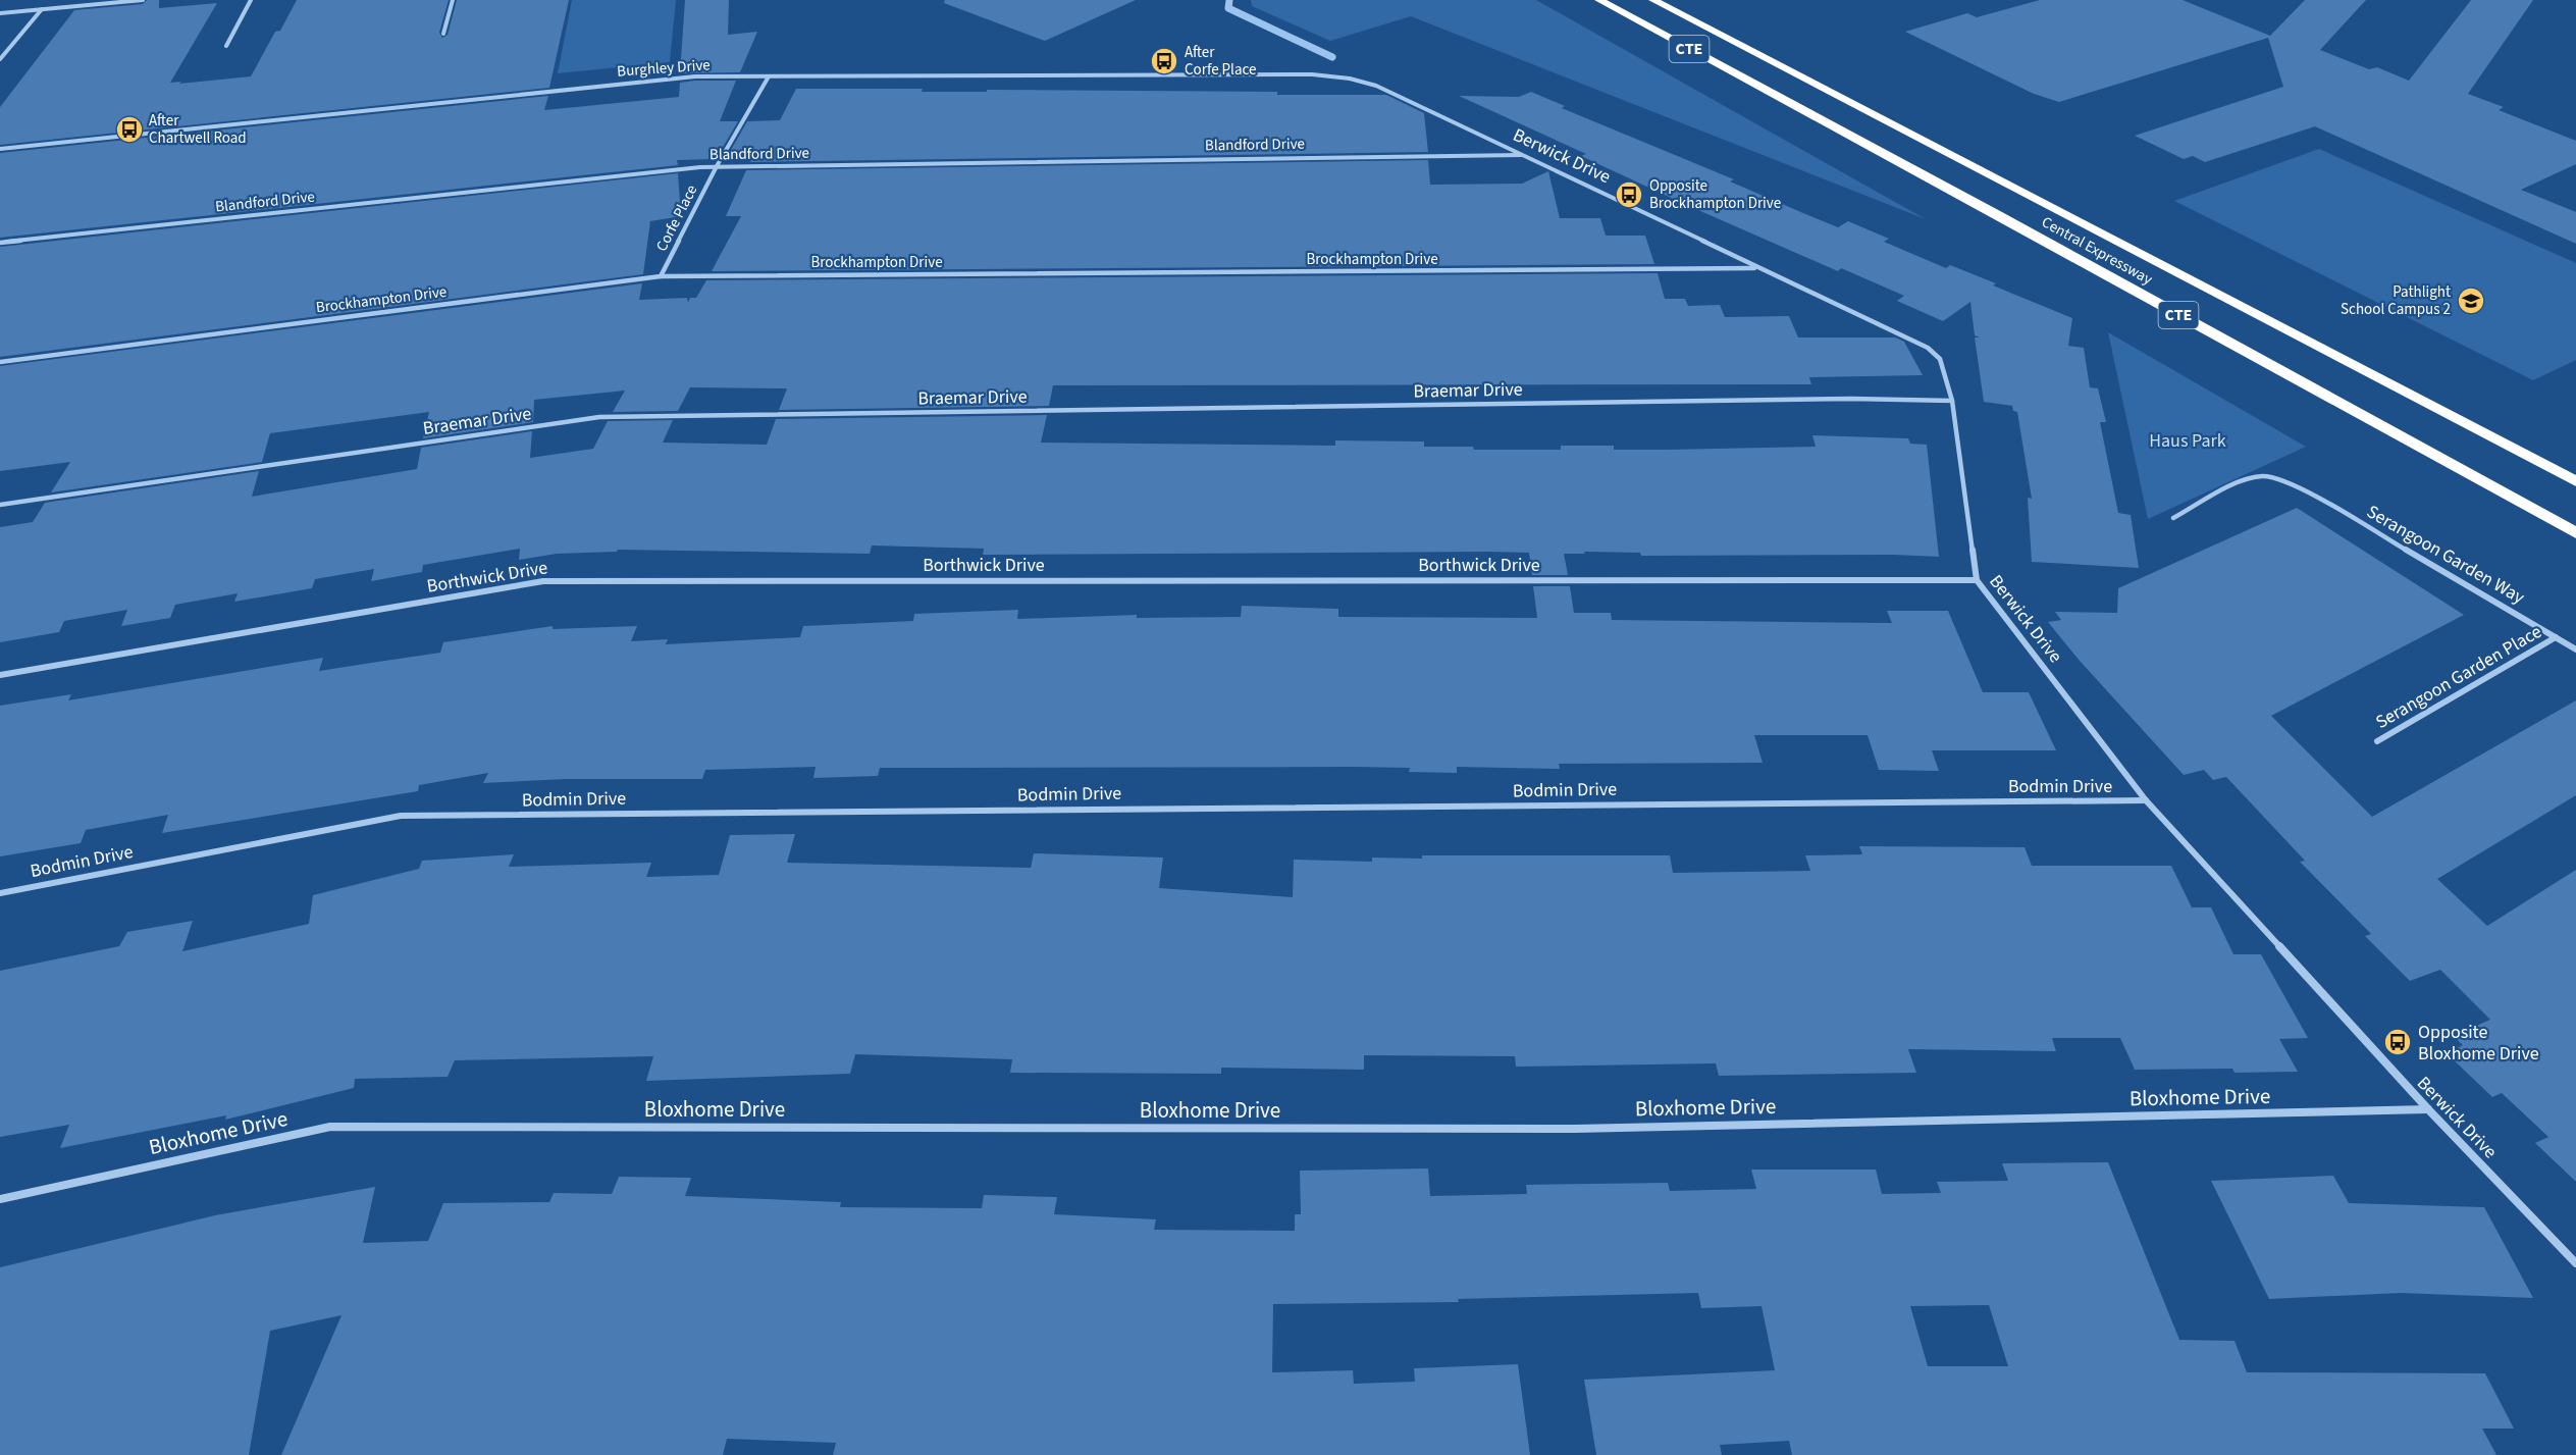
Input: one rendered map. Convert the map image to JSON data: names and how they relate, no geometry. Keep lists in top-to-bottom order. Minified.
{"streets":{"highway":["CTE","Central Expressway"],"street":["Burghley Drive","Blandford Drive","Berwick Drive","Corfe Place","Brockhampton Drive","Braemar Drive","Serangoon Garden Way","Borthwick Drive","Serangoon Garden Place","Bodmin Drive","Bloxhome Drive"]},"crossings":[["Burghley Drive","Berwick Drive"],["Burghley Drive","Corfe Place"],["Blandford Drive","Berwick Drive"],["Blandford Drive","Corfe Place"],["Berwick Drive","Brockhampton Drive"],["Berwick Drive","Braemar Drive"],["Berwick Drive","Borthwick Drive"],["Berwick Drive","Bodmin Drive"],["Berwick Drive","Bloxhome Drive"],["Corfe Place","Brockhampton Drive"],["Serangoon Garden Way","Serangoon Garden Place"]],"parks":["Haus Park"],"places":{"bus stop":["After Corfe Place","After Chartwell Road","Opposite Brockhampton Drive","Opposite Bloxhome Drive"],"school or university":["Pathlight School Campus 2"]}}
